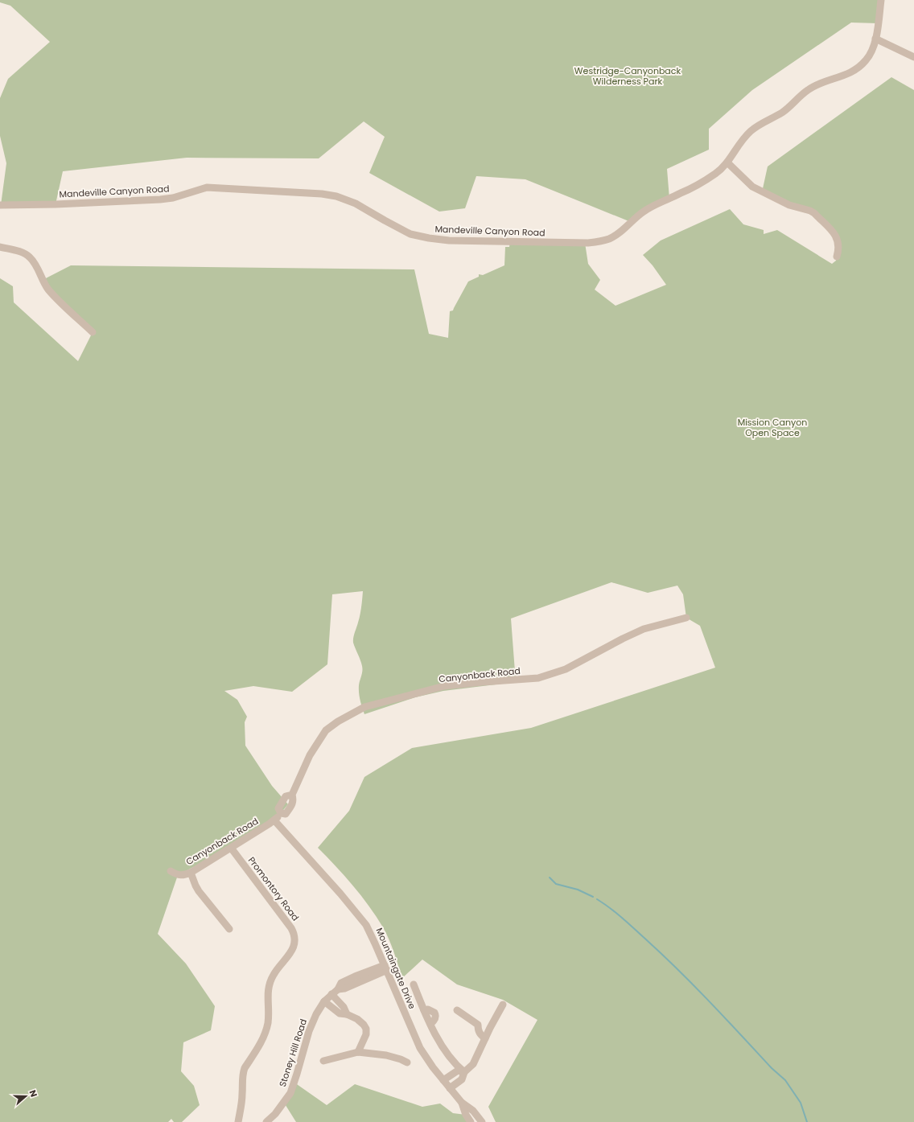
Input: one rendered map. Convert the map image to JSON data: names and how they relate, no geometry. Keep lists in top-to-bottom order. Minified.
{"streets":{"street":["Mandeville Canyon Road","Canyonback Road","Promontory Road","Mountaingate Drive","Stoney Hill Road"]},"crossings":[["Canyonback Road","Promontory Road"],["Canyonback Road","Mountaingate Drive"],["Mountaingate Drive","Stoney Hill Road"]],"parks":["Westridge-Canyonback Wilderness Park","Mission Canyon Open Space"],"north":"right"}
